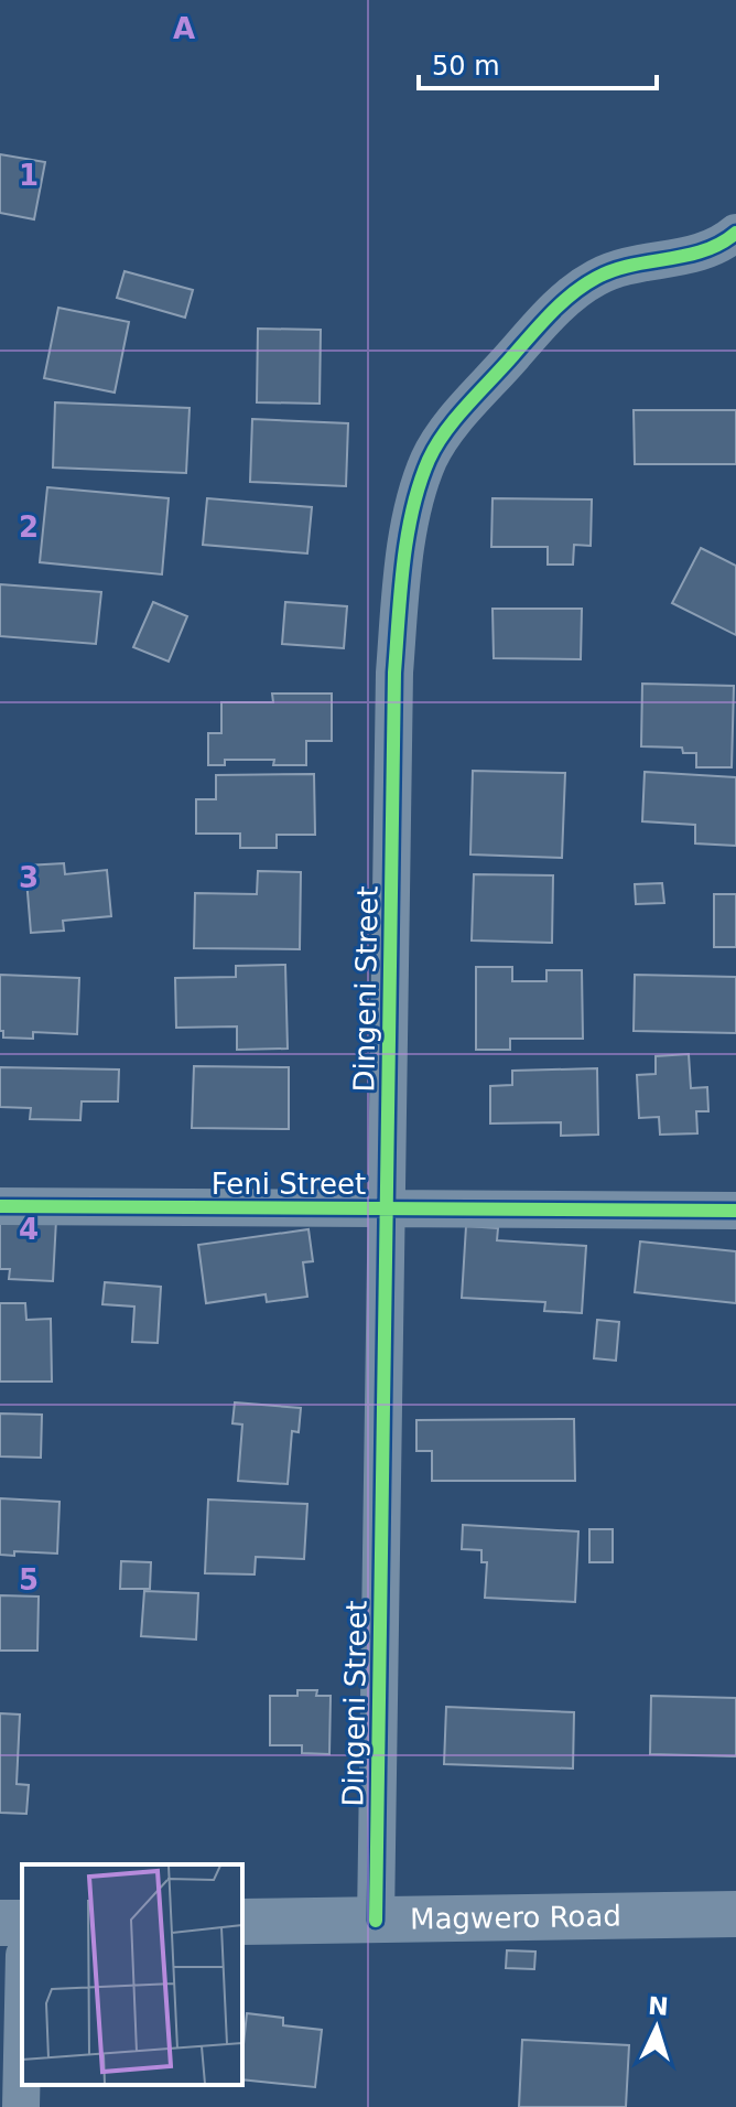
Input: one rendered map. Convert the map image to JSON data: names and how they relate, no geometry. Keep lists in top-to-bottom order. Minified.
{"streets":{"street":["Dingeni Street","Feni Street","Magwero Road"]},"crossings":[["Dingeni Street","Feni Street"],["Dingeni Street","Magwero Road"]],"scale_bar":"50 m","north":"top","grid":{"columns":["A"],"rows":["1","2","3","4","5"]}}
